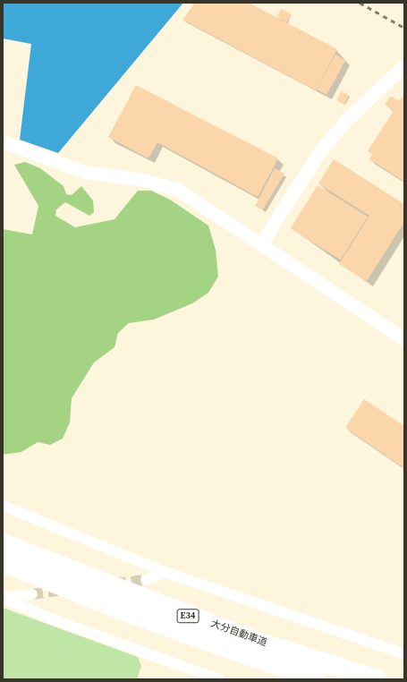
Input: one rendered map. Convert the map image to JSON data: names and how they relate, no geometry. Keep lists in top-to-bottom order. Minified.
{"streets":{"highway":["E34","大分自動車道"]}}
